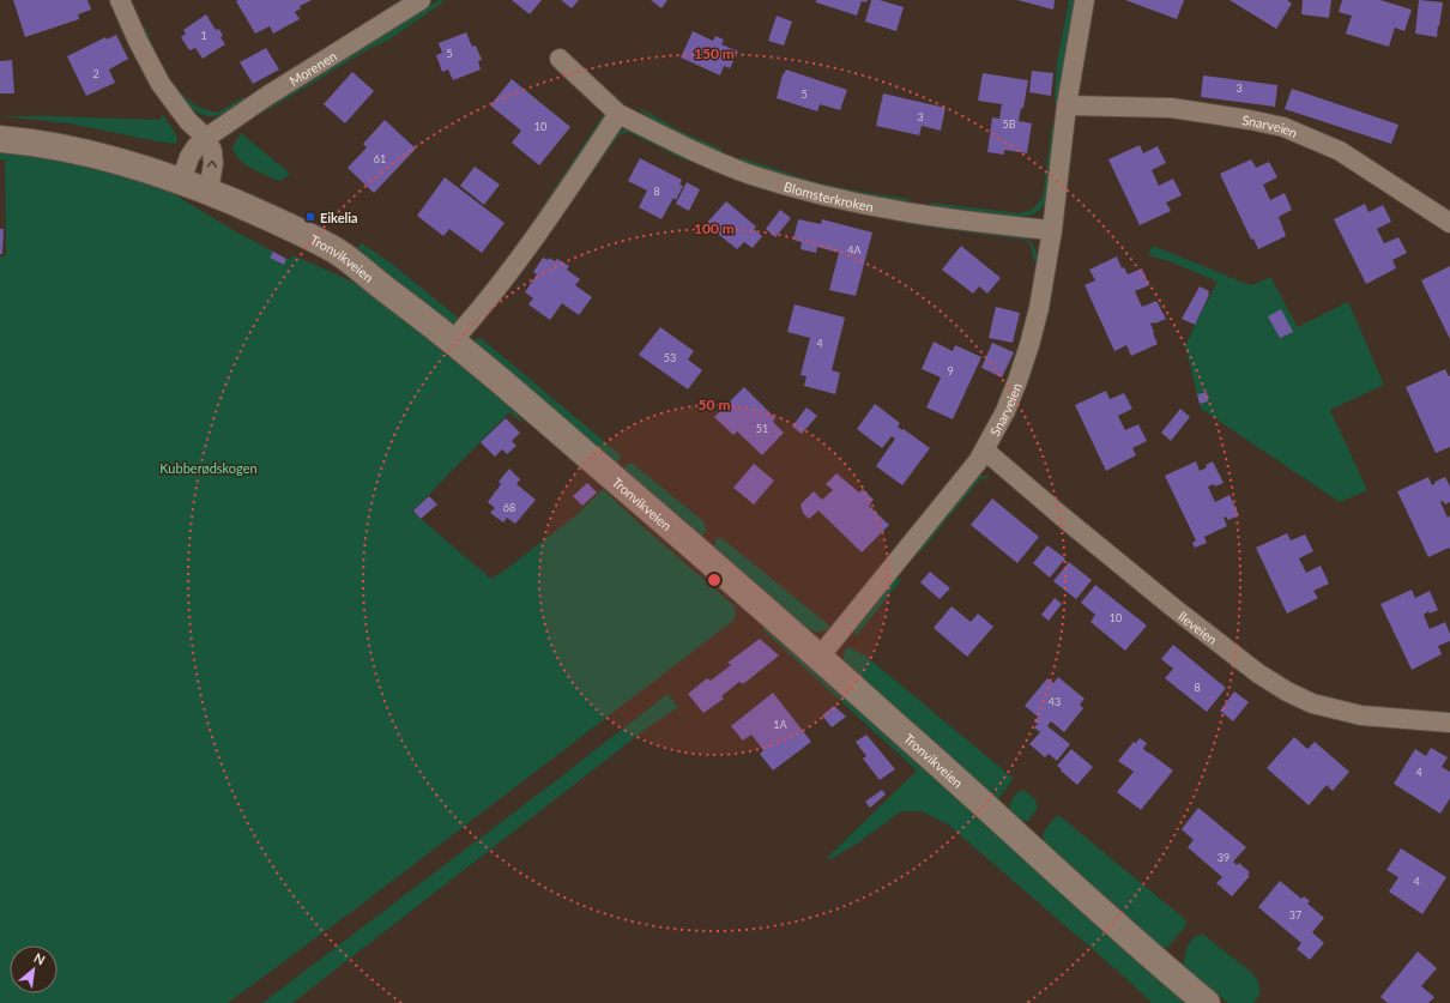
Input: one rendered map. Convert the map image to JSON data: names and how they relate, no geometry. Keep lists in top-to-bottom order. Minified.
{"streets":{"street":["Morenen","Snarveien","Blomsterkroken","Tronvikveien","Ileveien"]},"crossings":[["Snarveien","Blomsterkroken"],["Snarveien","Tronvikveien"],["Snarveien","Ileveien"]],"parks":["Kubberødskogen"],"places":{"transit":["Eikelia"]},"house_numbers":["1","5","2","3","5","3","5B","10","61","8","4A","4","53","9","51","68","10","8","43","1A","4","39","4","37"],"north":"top right","rings":["150 m","100 m","50 m"]}
